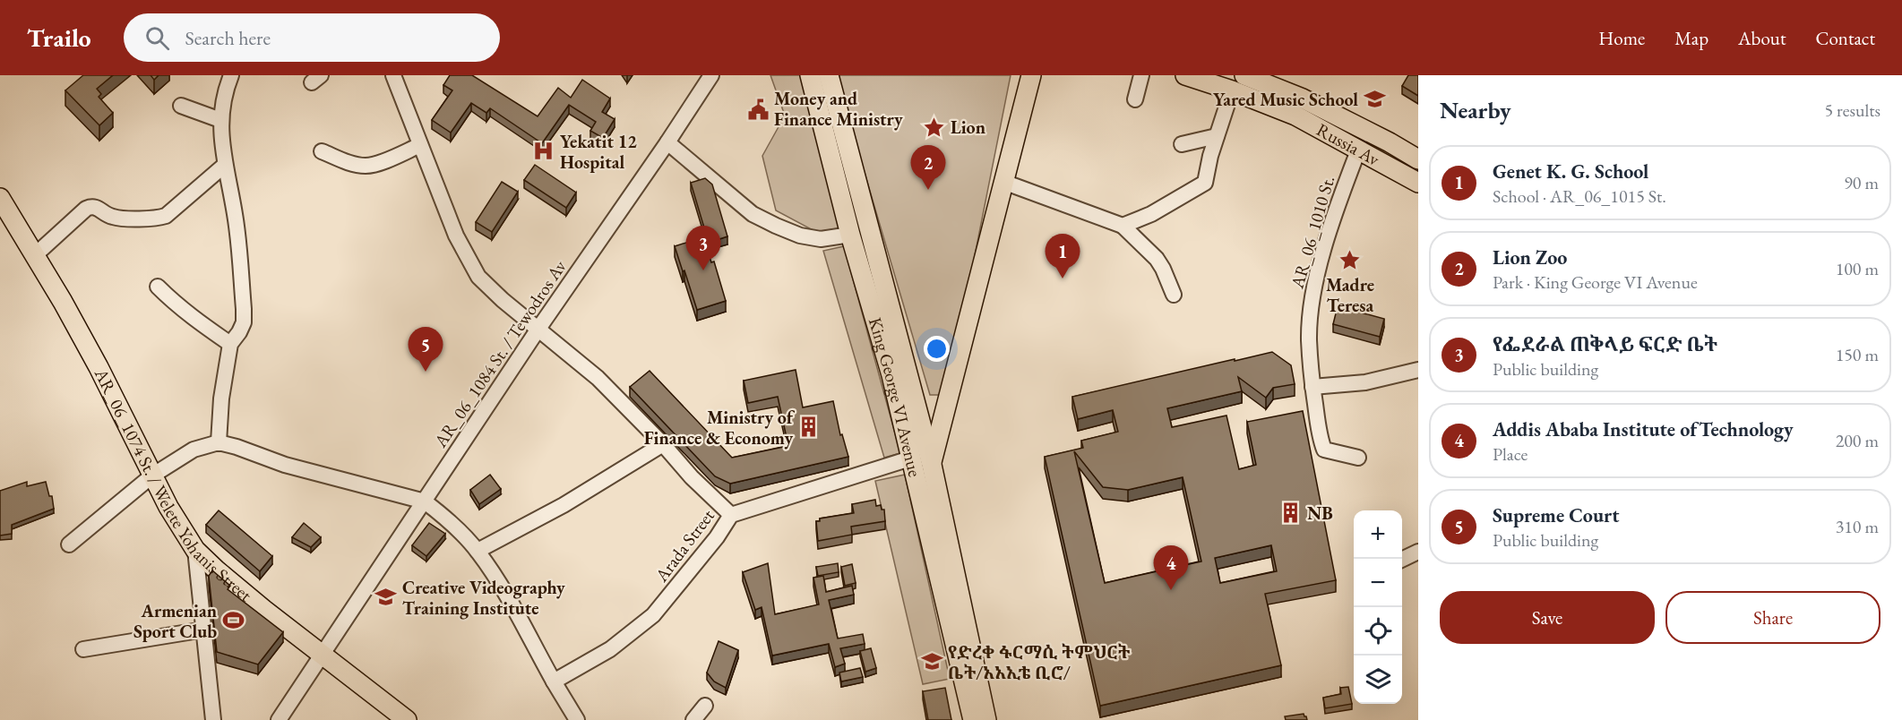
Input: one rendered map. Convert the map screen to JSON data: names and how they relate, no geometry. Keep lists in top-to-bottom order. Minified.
{"streets":{"main road":["Russia Av","King George VI Avenue","AR_06_1074 St. / Welete Yohanis Street"],"street":["AR_06_1010 St.","AR_06_1084 St. / Tewodros Av","Arada Street"]},"crossings":[["Russia Av","AR_06_1010 St."],["AR_06_1084 St. / Tewodros Av","AR_06_1074 St. / Welete Yohanis Street"],["King George VI Avenue","Arada Street"]],"places":{"school or university":["Yared Music School","Creative Videography Training Institute","የድረቀ ፋርማሲ ትምህርት ቤት/አአኢቴ ቢሮ/"],"public building":["Money and Finance Ministry"],"place":["Lion","Madre Teresa"],"hospital":["Yekatit 12 Hospital"],"building":["Ministry of Finance & Economy","NB"],"sports":["Armenian Sport Club"]},"page":{"header":"Trailo","search":"Search here","nav":["Home","Map","About","Contact"],"heading":["Nearby","5 results"],"pins":["2","3","1","5","4"],"list":[{"mark":"1","name":"Genet K. G. School","note":"School · AR_06_1015 St.","value":"90 m"},{"mark":"2","name":"Lion Zoo","note":"Park · King George VI Avenue","value":"100 m"},{"mark":"3","name":"የፌደራል ጠቅላይ ፍርድ ቤት","note":"Public building","value":"150 m"},{"mark":"4","name":"Addis Ababa Institute ofTechnology","note":"Place","value":"200 m"},{"mark":"5","name":"Supreme Court","note":"Public building","value":"310 m"}],"map_buttons":["+","−"],"buttons":["Save","Share"]}}
